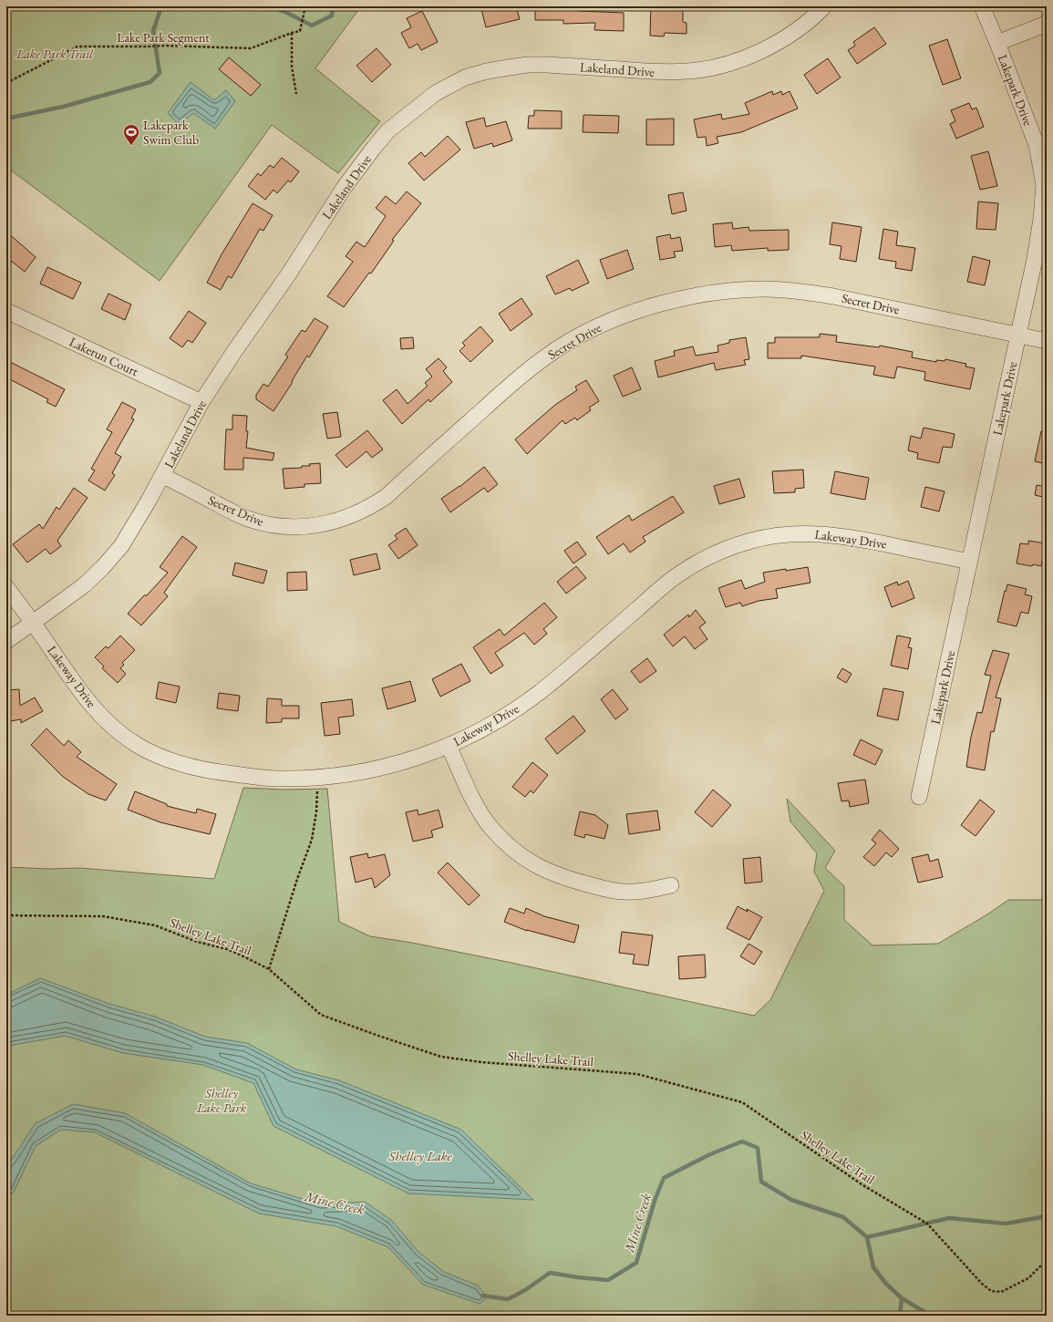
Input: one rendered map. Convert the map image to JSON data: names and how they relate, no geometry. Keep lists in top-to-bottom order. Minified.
{"streets":{"street":["Lakeland Drive","Lakepark Drive","Secret Drive","Lakerun Court","Lakeway Drive"],"path":["Lake Park Segment","Shelley Lake Trail"]},"crossings":[["Lakeland Drive","Secret Drive"],["Lakeland Drive","Lakerun Court"],["Lakeland Drive","Lakeway Drive"],["Lakepark Drive","Secret Drive"],["Lakepark Drive","Lakeway Drive"]],"water":["Shelley Lake","Mine Creek"],"parks":["Lake Park Trail","Shelley Lake Park"],"places":{"sports":["Lakepark Swim Club"]}}
